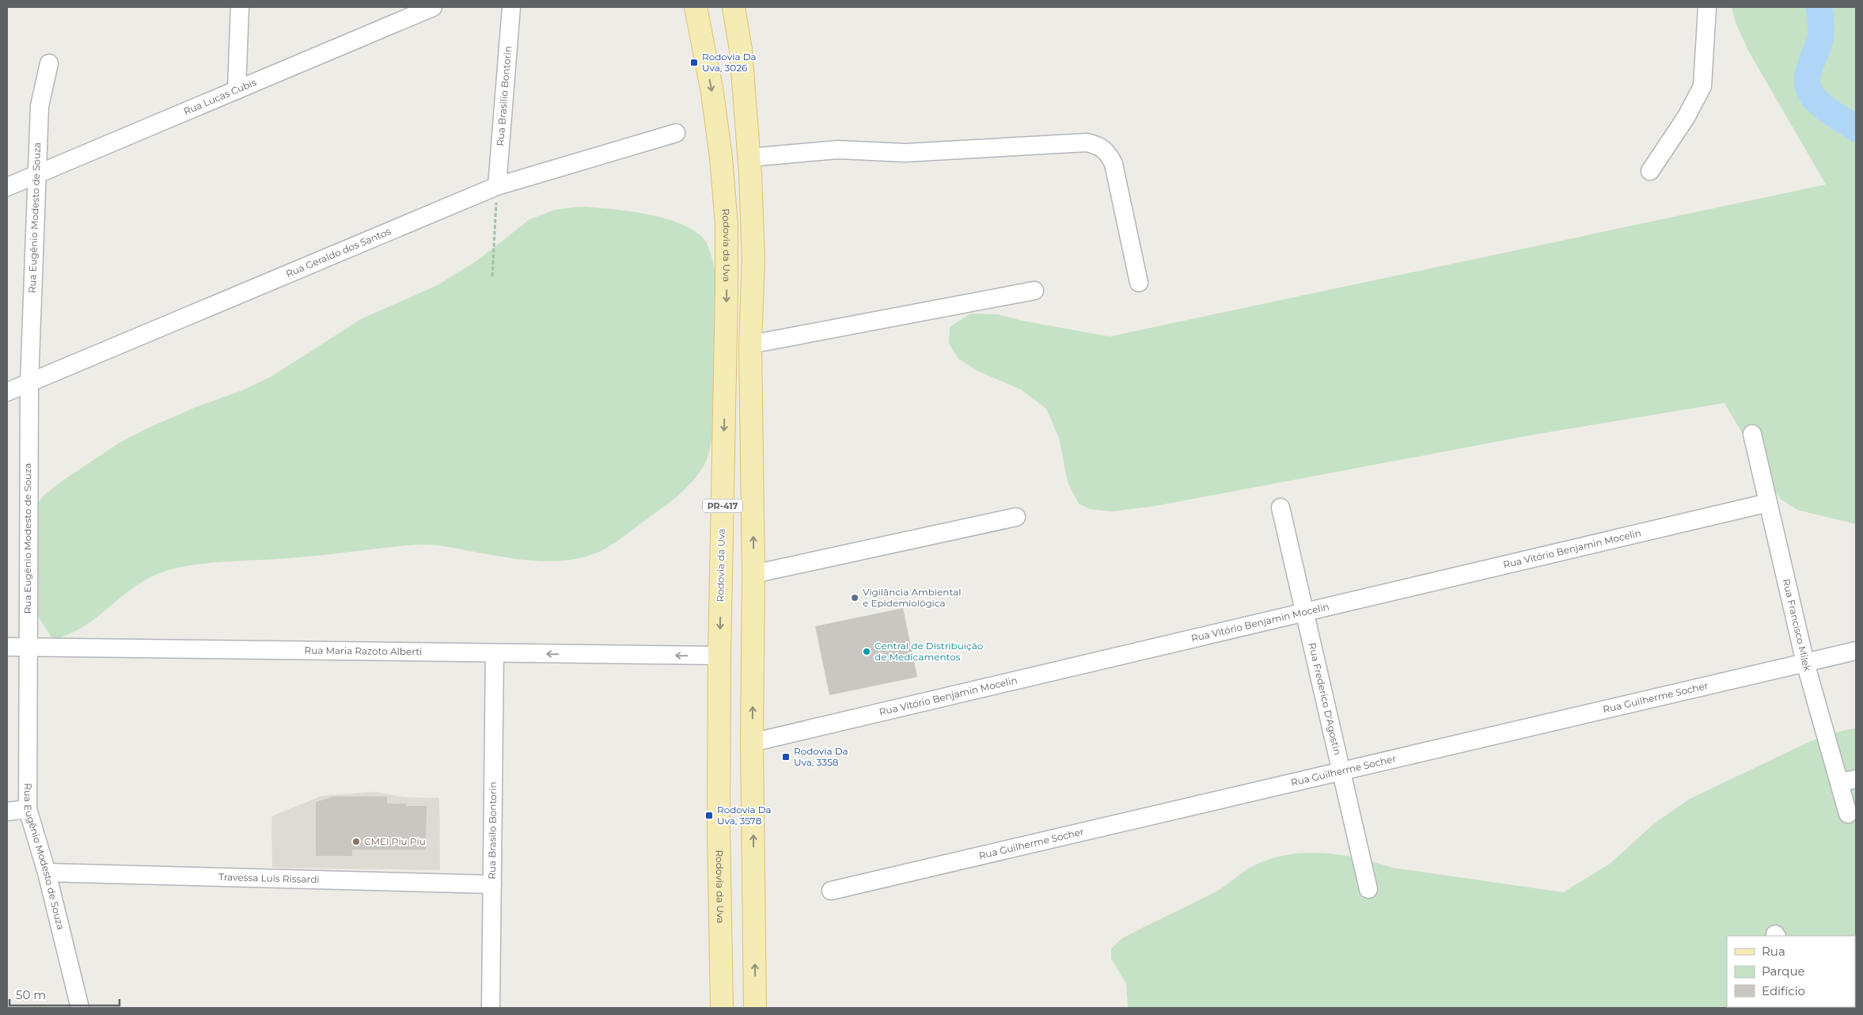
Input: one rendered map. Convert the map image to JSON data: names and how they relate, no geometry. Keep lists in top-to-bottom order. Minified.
{"streets":{"main road":["Rodovia da Uva","PR-417"],"street":["Rua Brasilio Bontorin","Rua Lucas Cubis","Rua Eugênio Modesto de Souza","Rua Geraldo dos Santos","Rua Vitório Benjamin Mocelin","Rua Francisco Milek","Rua Maria Razoto Alberti","Rua Guilherme Socher","Rua Frederico D'Agostin","Rua Brasilo Bontorin","Travessa Luís Rissardi"]},"crossings":[["Rua Brasilio Bontorin","Rua Geraldo dos Santos"],["Rua Lucas Cubis","Rua Eugênio Modesto de Souza"],["Rua Eugênio Modesto de Souza","Rua Geraldo dos Santos"],["Rua Eugênio Modesto de Souza","Rua Maria Razoto Alberti"],["Rua Eugênio Modesto de Souza","Travessa Luís Rissardi"],["Rodovia da Uva","Rua Maria Razoto Alberti"],["PR-417","Rua Vitório Benjamin Mocelin"],["Rua Vitório Benjamin Mocelin","Rua Francisco Milek"],["Rua Vitório Benjamin Mocelin","Rua Frederico D'Agostin"],["Rua Francisco Milek","Rua Guilherme Socher"],["Rua Maria Razoto Alberti","Rua Brasilo Bontorin"],["Rua Guilherme Socher","Rua Frederico D'Agostin"],["Rua Brasilo Bontorin","Travessa Luís Rissardi"]],"places":{"transit":["Rodovia Da Uva, 3026","Rodovia Da Uva, 3358","Rodovia Da Uva, 3578"],"other":["Vigilância Ambiental e Epidemiológica","Central de Distribuição de Medicamentos","CMEI Piu Piu"]},"legend":["Rua","Parque","Edifício"],"scale_bar":"50 m"}
